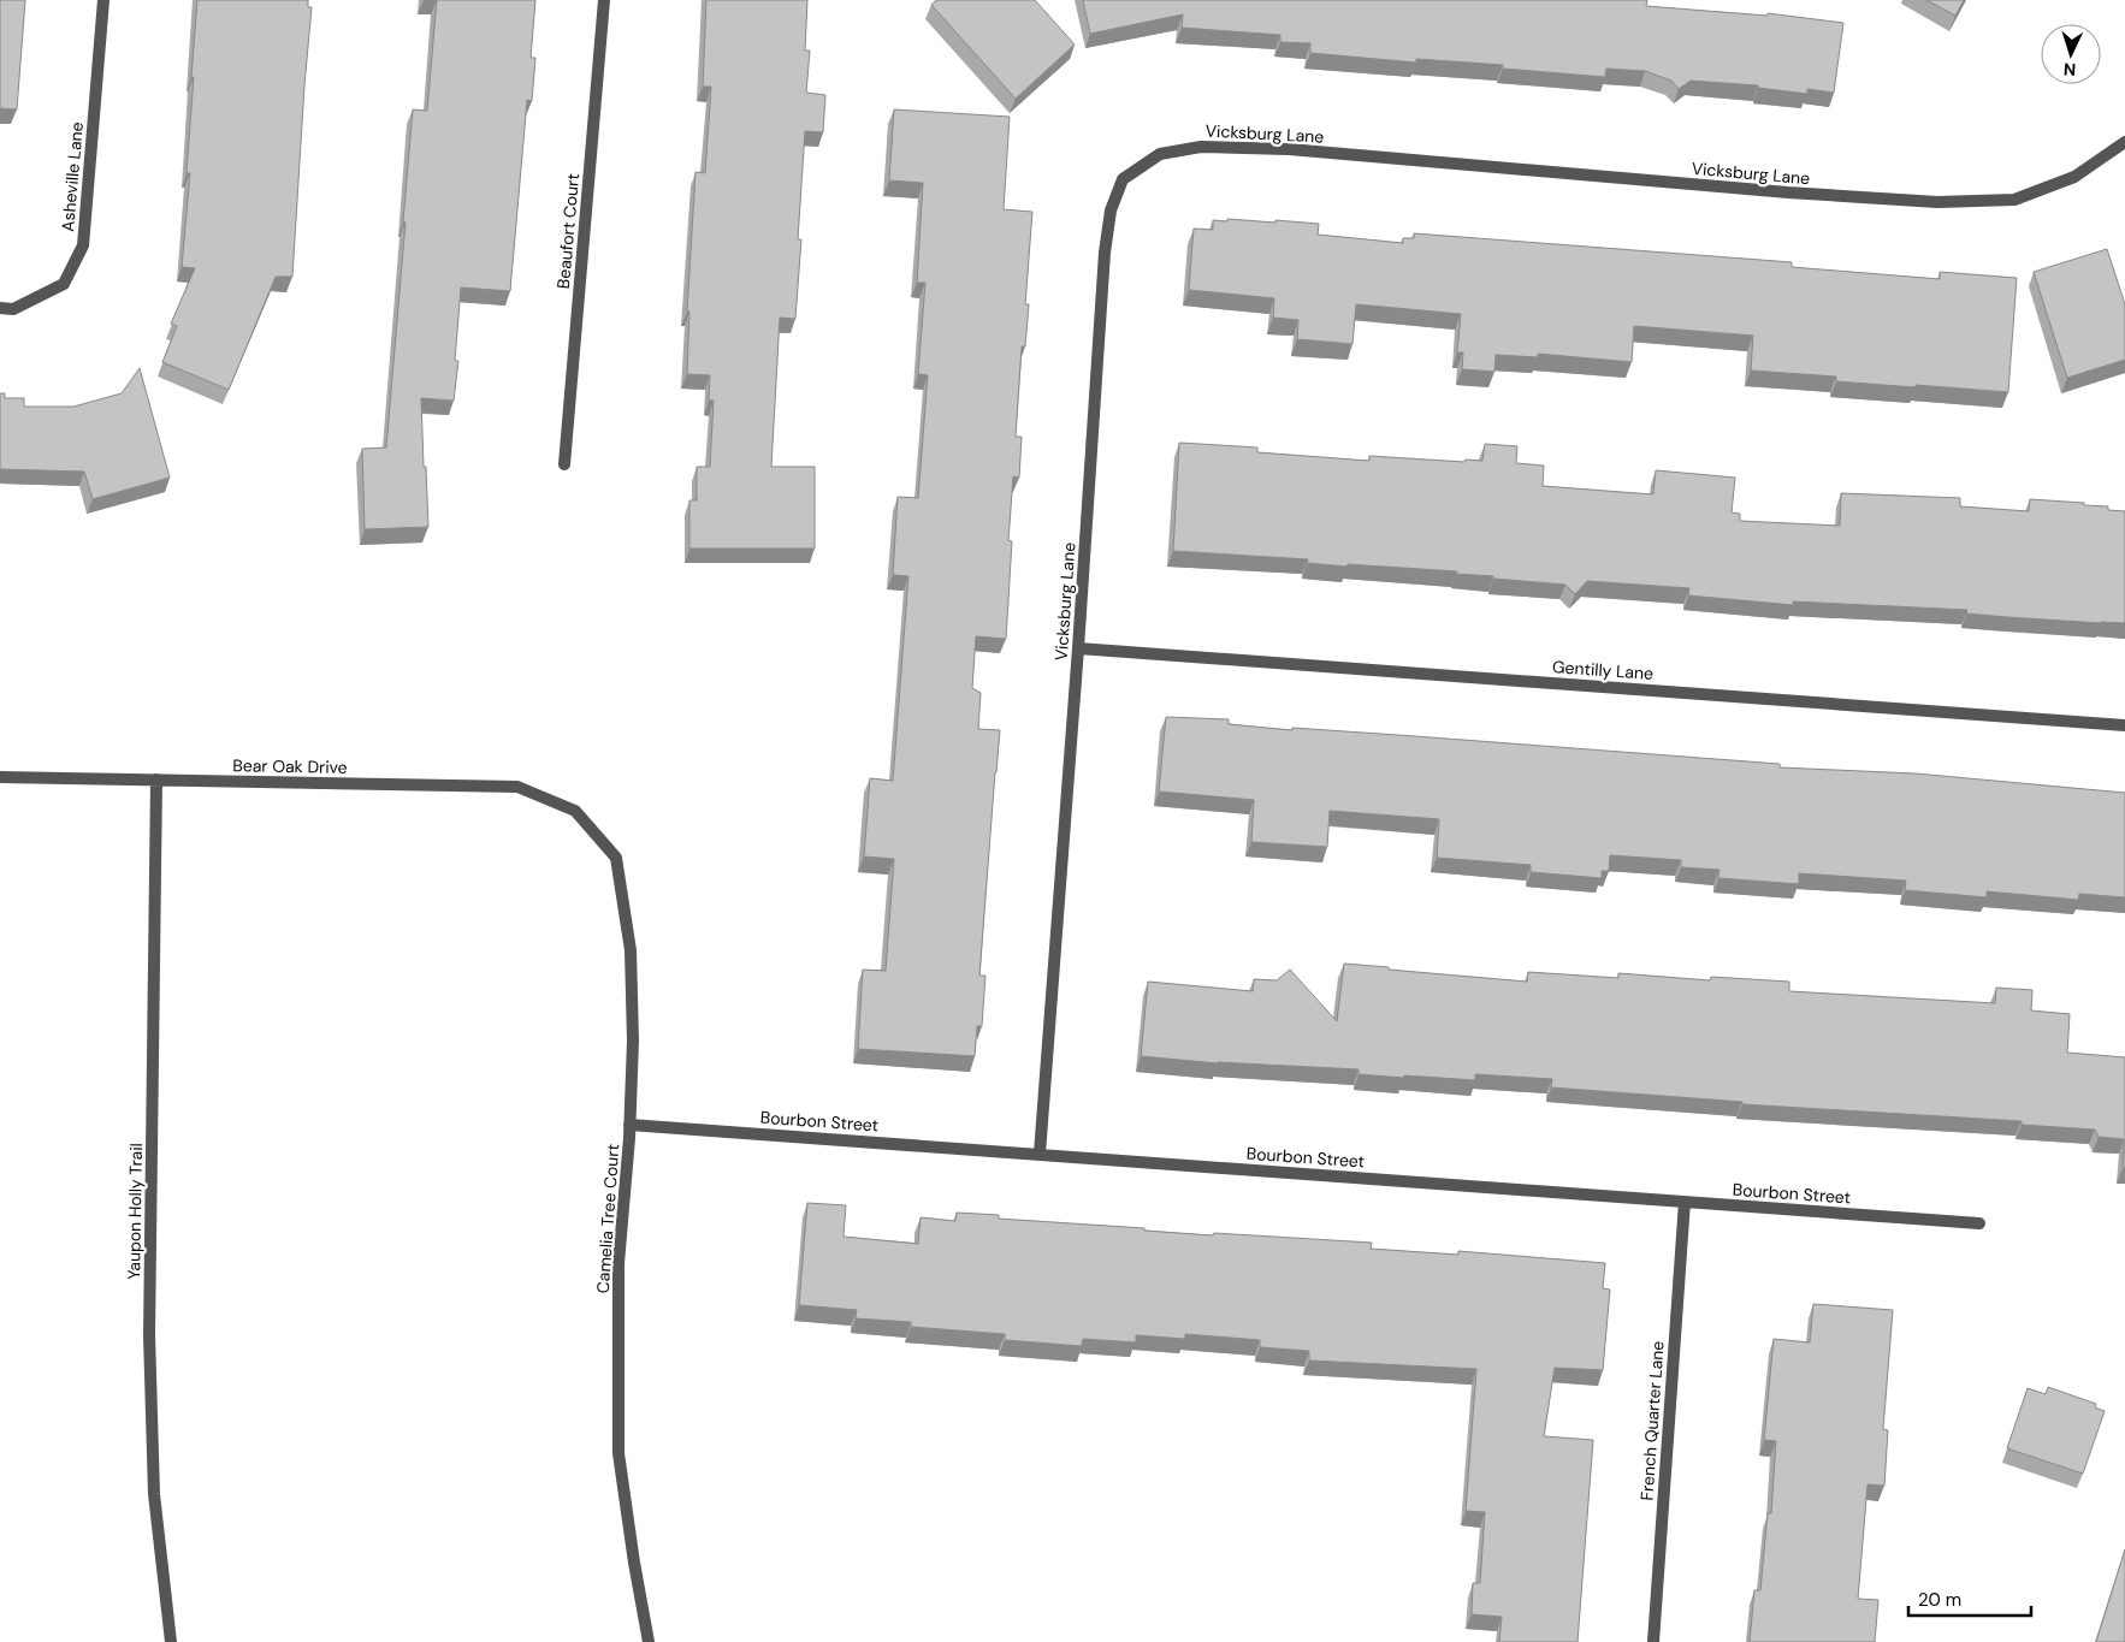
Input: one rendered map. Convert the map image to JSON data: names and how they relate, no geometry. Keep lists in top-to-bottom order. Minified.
{"streets":{"street":["Vicksburg Lane","Asheville Lane","Beaufort Court","Gentilly Lane","Bear Oak Drive","Bourbon Street","Yaupon Holly Trail","Camelia Tree Court","French Quarter Lane"]},"crossings":[["Vicksburg Lane","Gentilly Lane"],["Vicksburg Lane","Bourbon Street"],["Bear Oak Drive","Yaupon Holly Trail"],["Bear Oak Drive","Camelia Tree Court"],["Bourbon Street","Camelia Tree Court"],["Bourbon Street","French Quarter Lane"]],"scale_bar":"20 m","north":"bottom"}
